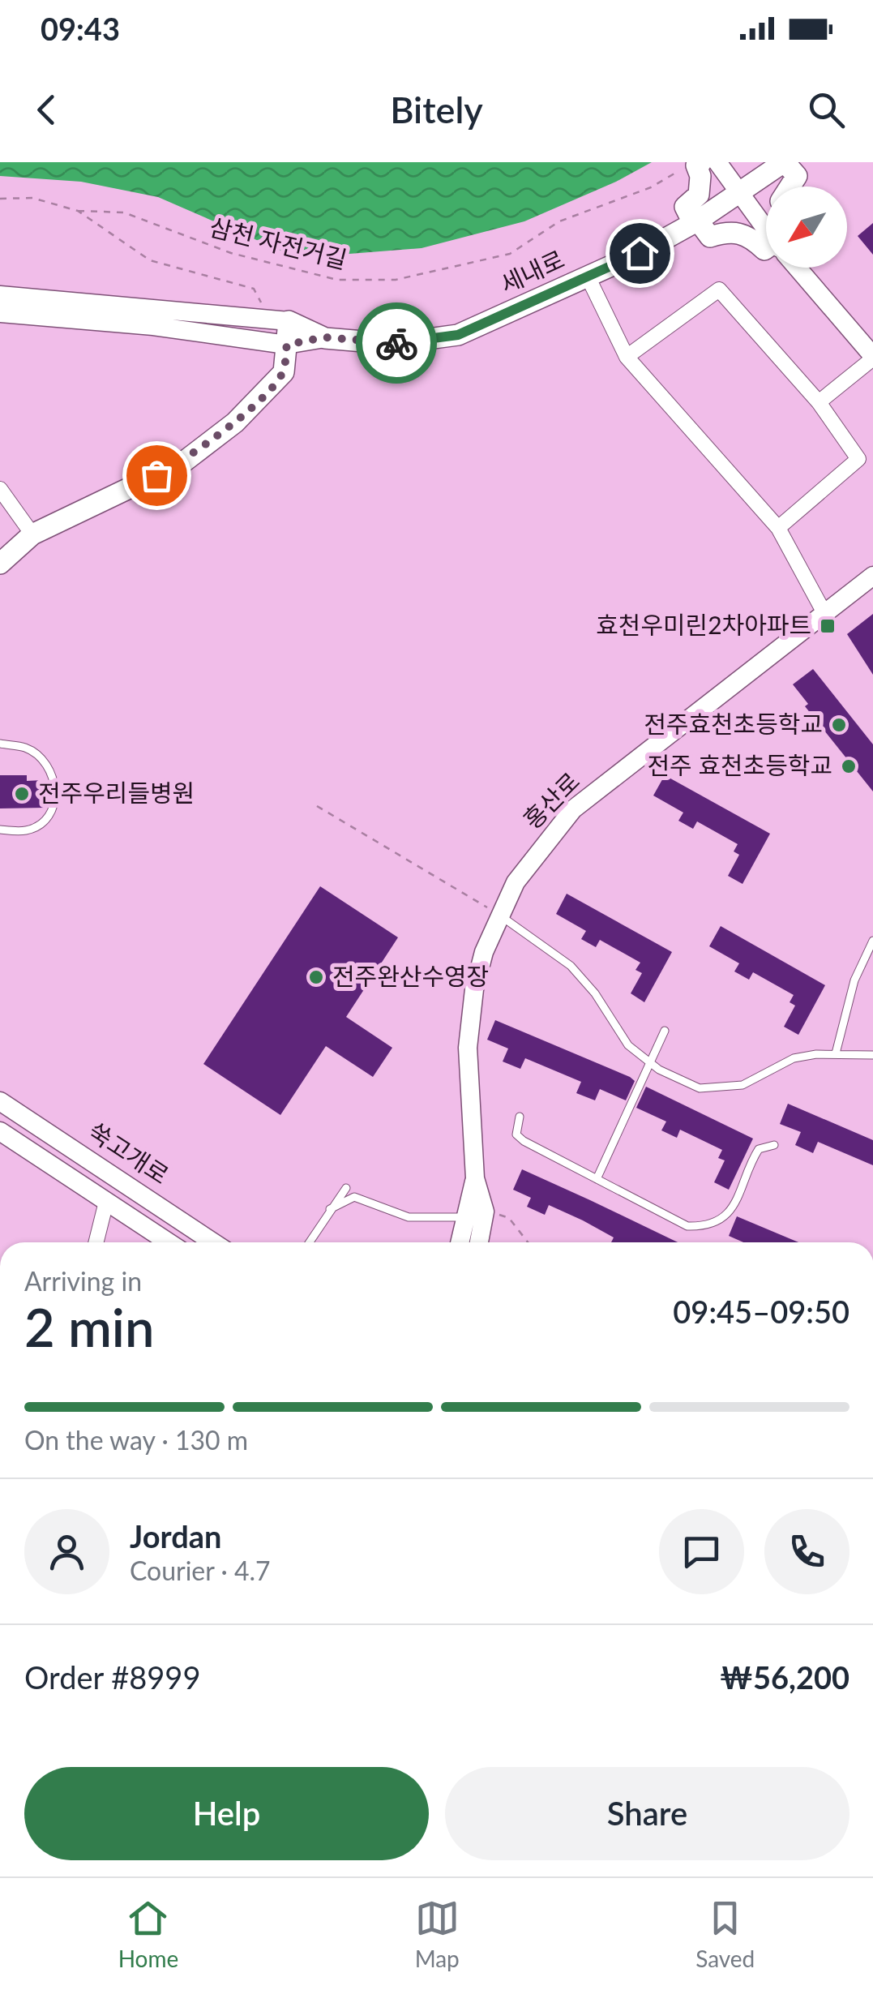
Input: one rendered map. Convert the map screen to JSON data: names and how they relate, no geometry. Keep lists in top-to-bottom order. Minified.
{"streets":{"main road":["세내로"],"street":["홍산로","쑥고개로"],"path":["삼천 자전거길"]},"crossings":[["삼천 자전거길","세내로"]],"places":{"transit":["효천우미린2차아파트"],"other":["전주효천초등학교","전주 효천초등학교","전주우리들병원","전주완산수영장"]},"north":"bottom left","page":{"status":"09:43","header":"Bitely","heading":["2 min","Arriving in","09:45–09:50"],"panel":["Jordan","Courier · 4.7","Order #8999","₩56,200"],"bar":"On the way · 130 m","buttons":["Help","Share"],"tabs":["Home","Map","Saved"]}}
